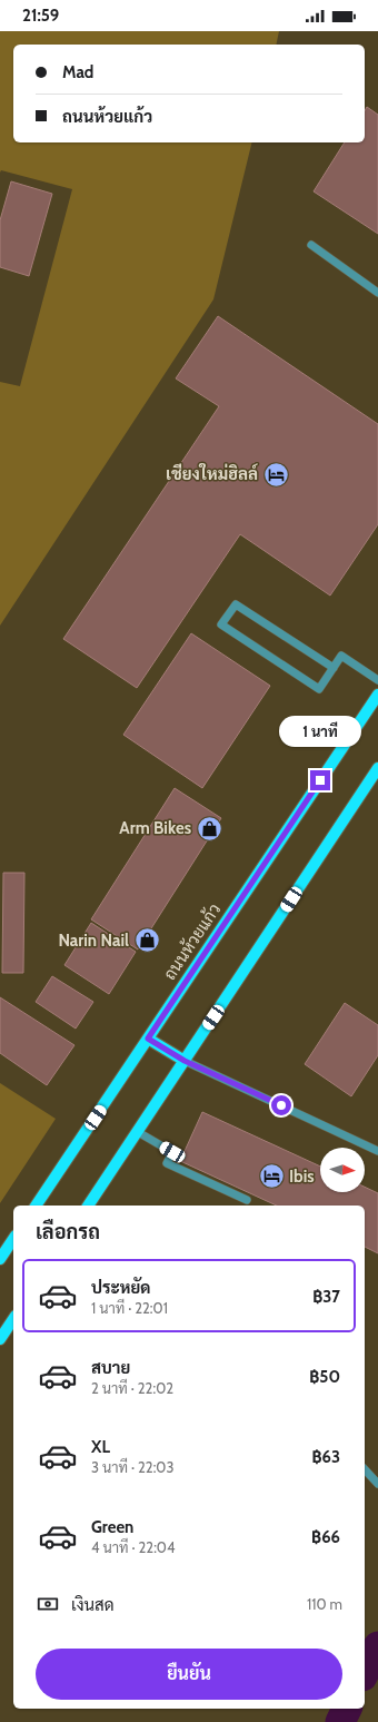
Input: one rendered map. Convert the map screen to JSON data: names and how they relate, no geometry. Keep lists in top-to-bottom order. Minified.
{"streets":{"main road":["ถนนห้วยแก้ว"]},"places":{"hotel":["เชียงใหม่ฮิลล์","Ibis"],"shop":["Arm Bikes","Narin Nail"]},"north":"right","page":{"status":"21:59","banner":["Mad","ถนนห้วยแก้ว"],"bubble":"1 นาที","heading":"เลือกรถ","list":[{"name":"ประหยัด","note":"1 นาที · 22:01","value":"฿37"},{"name":"สบาย","note":"2 นาที · 22:02","value":"฿50"},{"name":"XL","note":"3 นาที · 22:03","value":"฿63"},{"name":"Green","note":"4 นาที · 22:04","value":"฿66"}],"pay":["เงินสด","110 m"],"buttons":"ยืนยัน"}}
